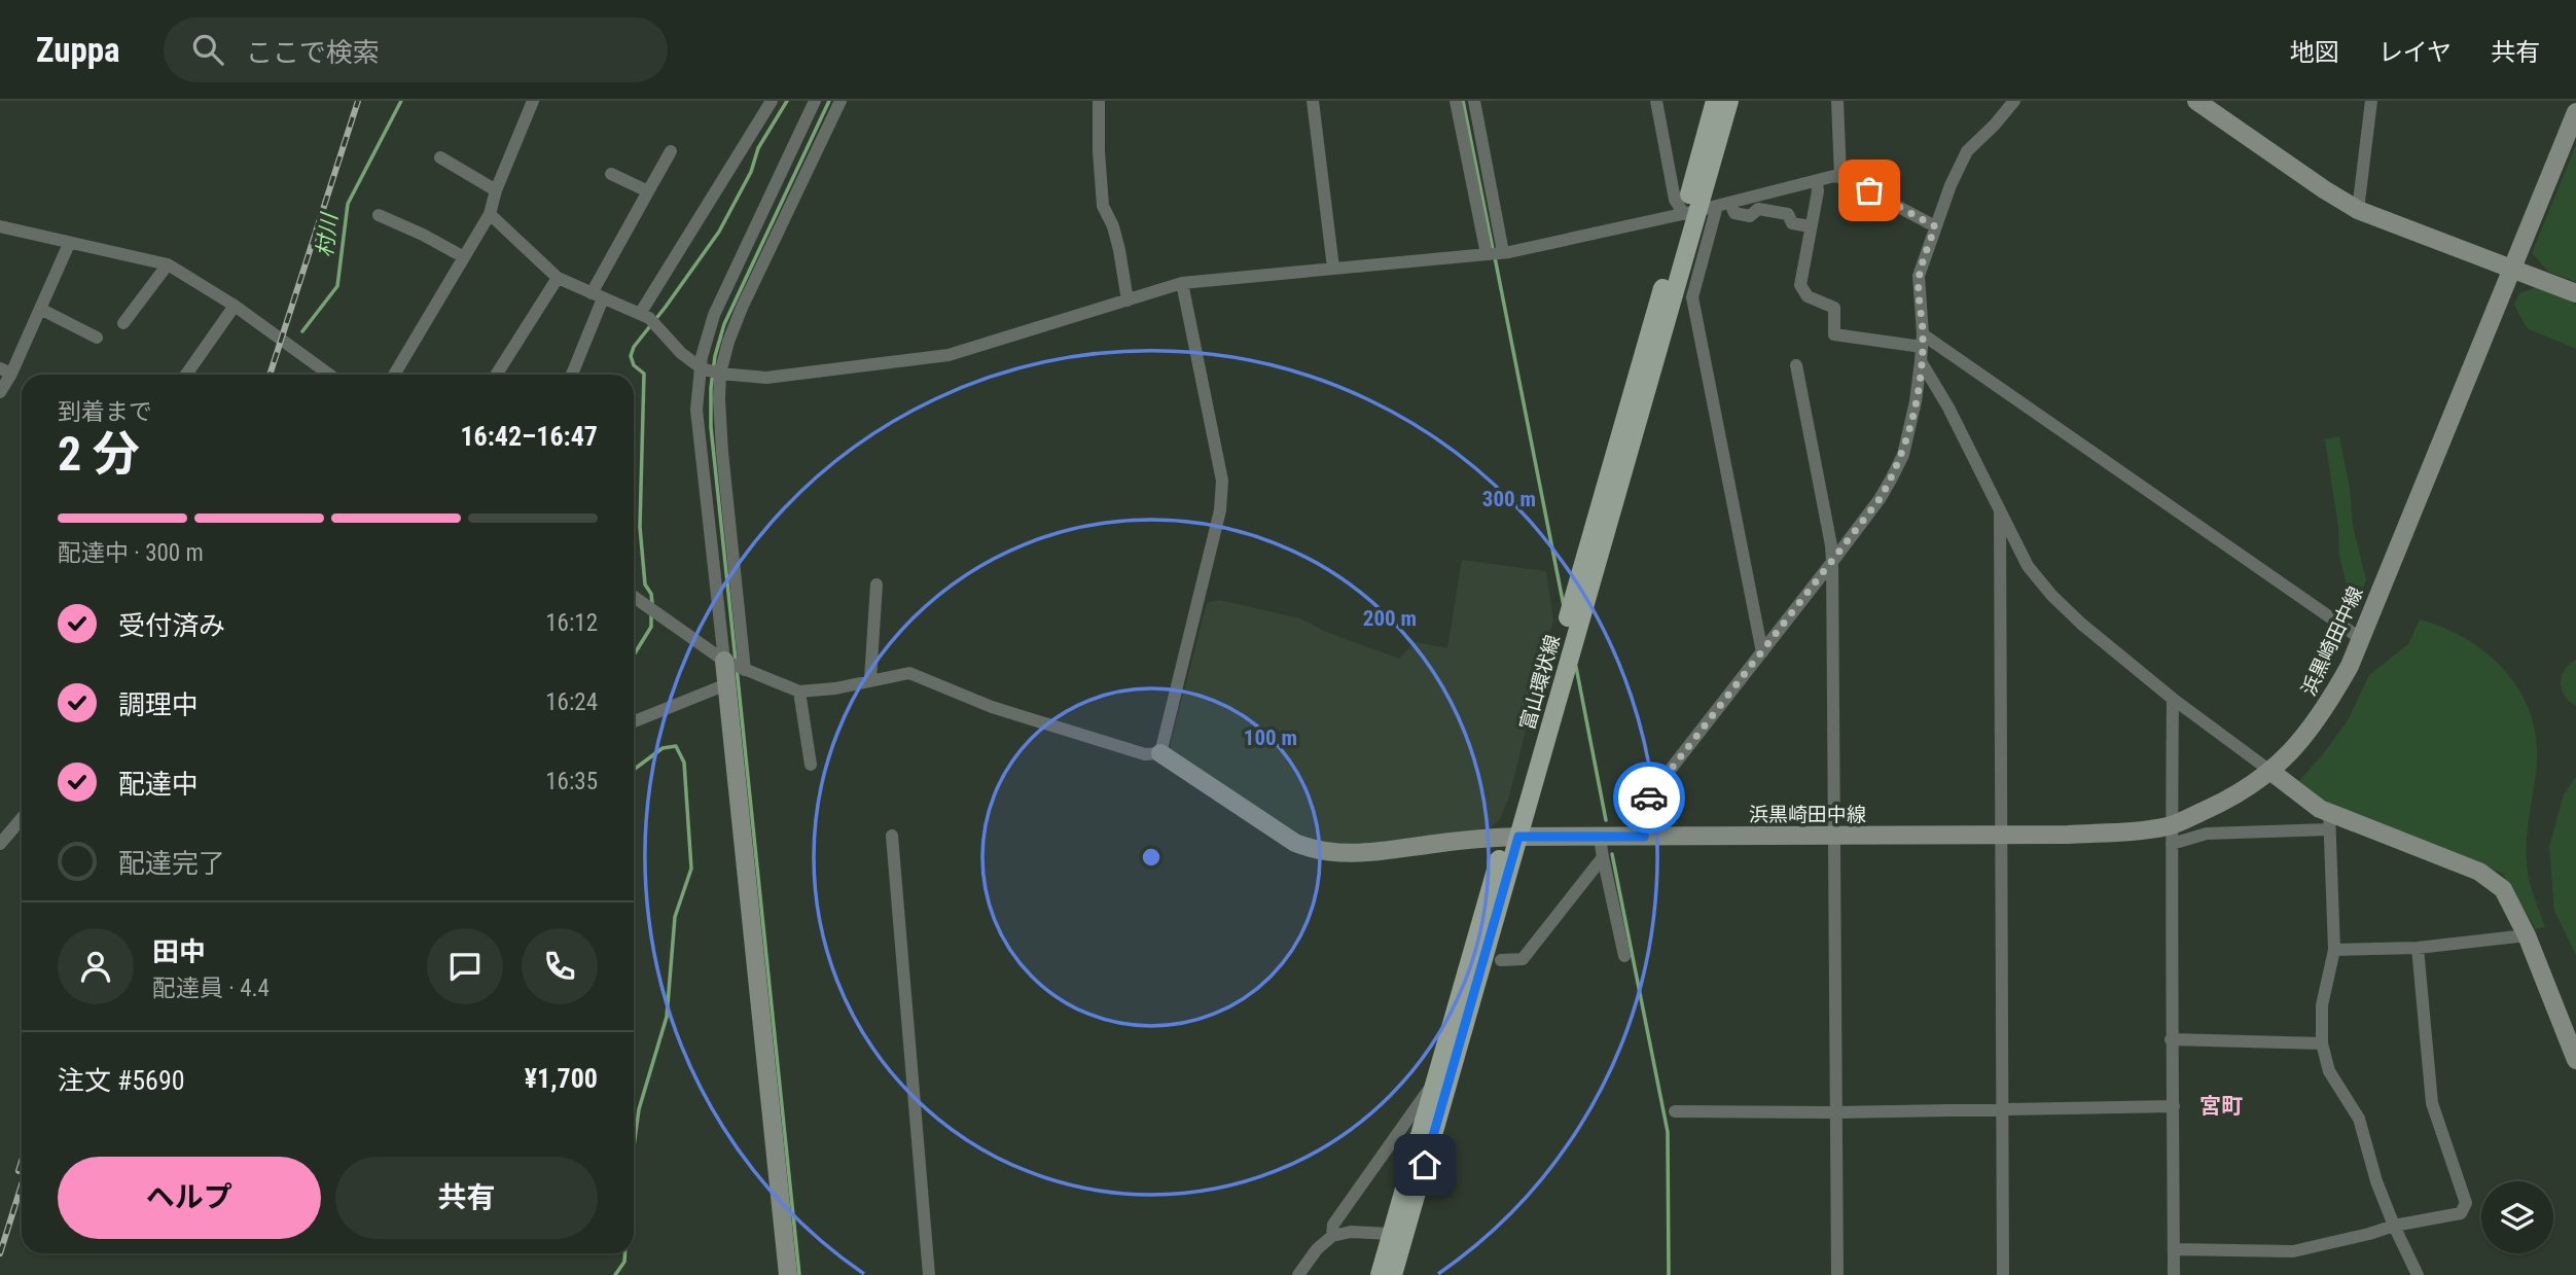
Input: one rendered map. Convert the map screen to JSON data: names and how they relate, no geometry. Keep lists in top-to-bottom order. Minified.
{"streets":{"main road":["富山環状線"],"street":["浜黒崎田中線"]},"crossings":[["浜黒崎田中線","富山環状線"]],"districts":["宮町"],"water":["村川"],"page":{"header":"Zuppa","search":"ここで検索","nav":["地図","レイヤ","共有"],"heading":["2 分","到着まで","16:42–16:47"],"panel":["田中","配達員 · 4.4","注文 #5690","¥1,700"],"bar":"配達中 · 300 m","list":[["受付済み","16:12"],["調理中","16:24"],["配達中","16:35"],"配達完了"],"buttons":["ヘルプ","共有"]},"rings":["300 m","200 m","100 m"]}
